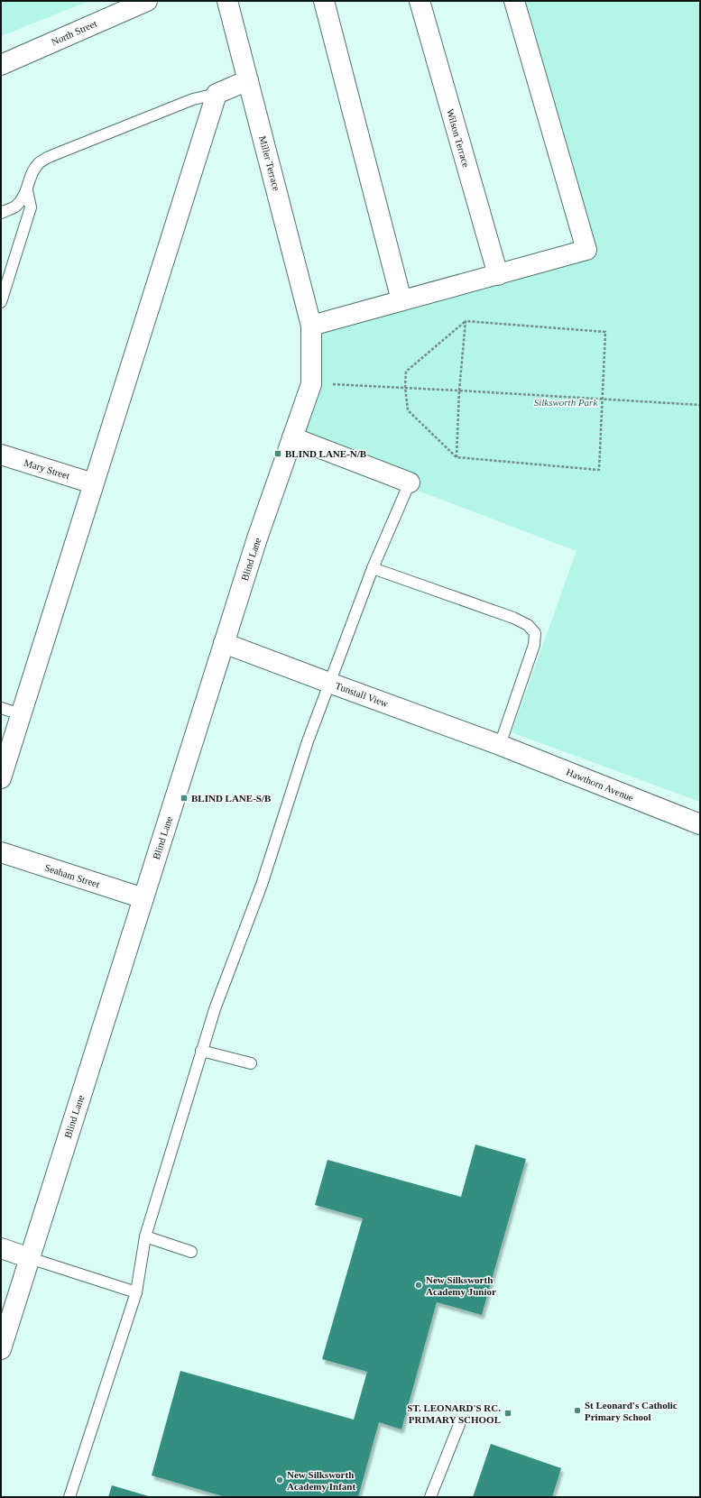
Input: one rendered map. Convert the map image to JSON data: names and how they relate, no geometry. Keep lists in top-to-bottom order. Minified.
{"streets":{"street":["North Street","Wilson Terrace","Miller Terrace","Mary Street","Blind Lane","Tunstall View","Hawthorn Avenue","Seaham Street"]},"crossings":[["Miller Terrace","Blind Lane"],["Blind Lane","Tunstall View"],["Blind Lane","Seaham Street"],["Tunstall View","Hawthorn Avenue"]],"parks":["Silksworth Park"],"places":{"transit":["BLIND LANE-N/B","BLIND LANE-S/B","ST. LEONARD'S RC. PRIMARY SCHOOL"],"other":["New Silksworth Academy Junior","St Leonard's Catholic Primary School","New Silksworth Academy Infant"]}}
